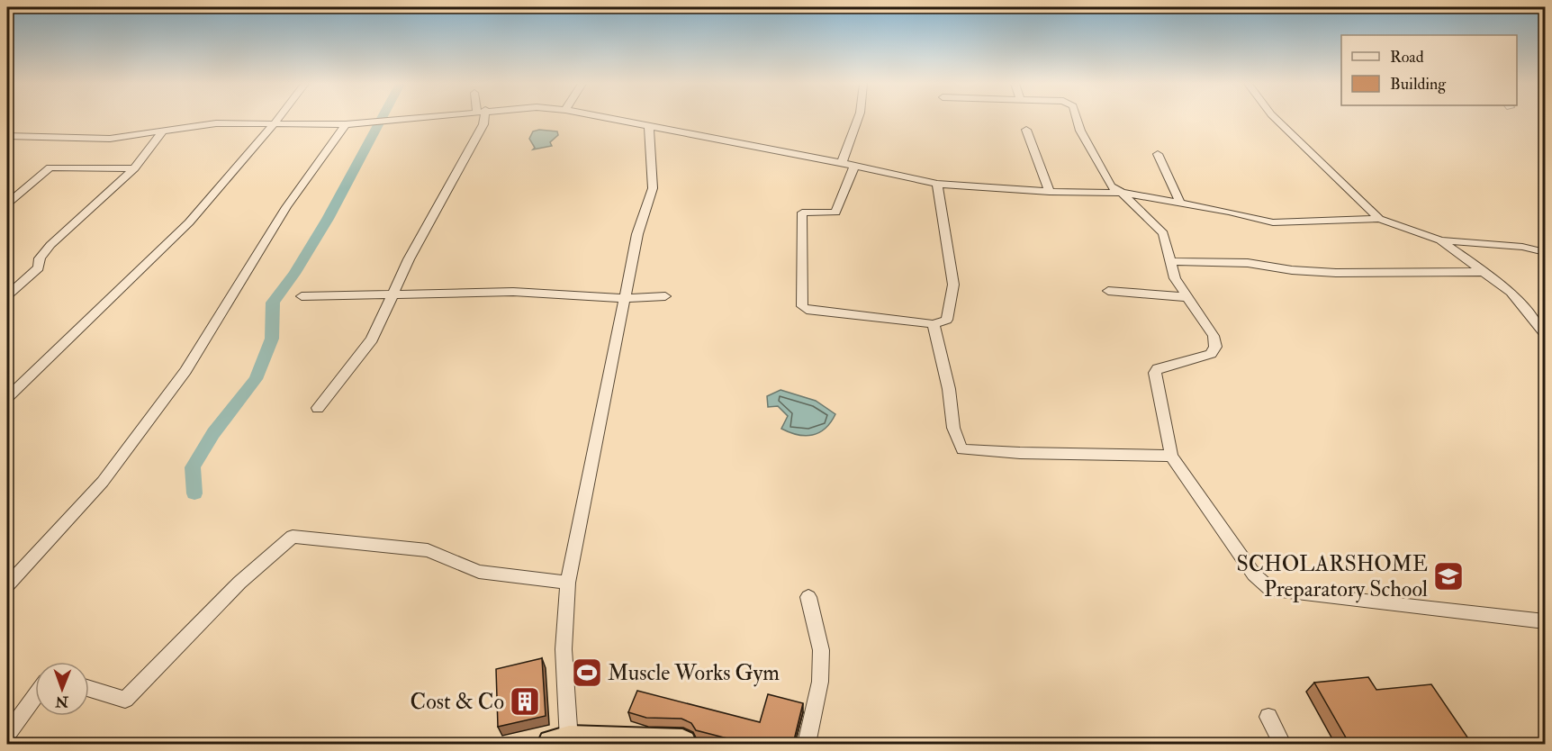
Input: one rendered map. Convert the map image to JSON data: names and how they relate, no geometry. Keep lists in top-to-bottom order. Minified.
{"places":{"school or university":["SCHOLARSHOME Preparatory School"],"sports":["Muscle Works Gym"],"building":["Cost & Co"]},"legend":["Road","Building"],"north":"bottom"}
